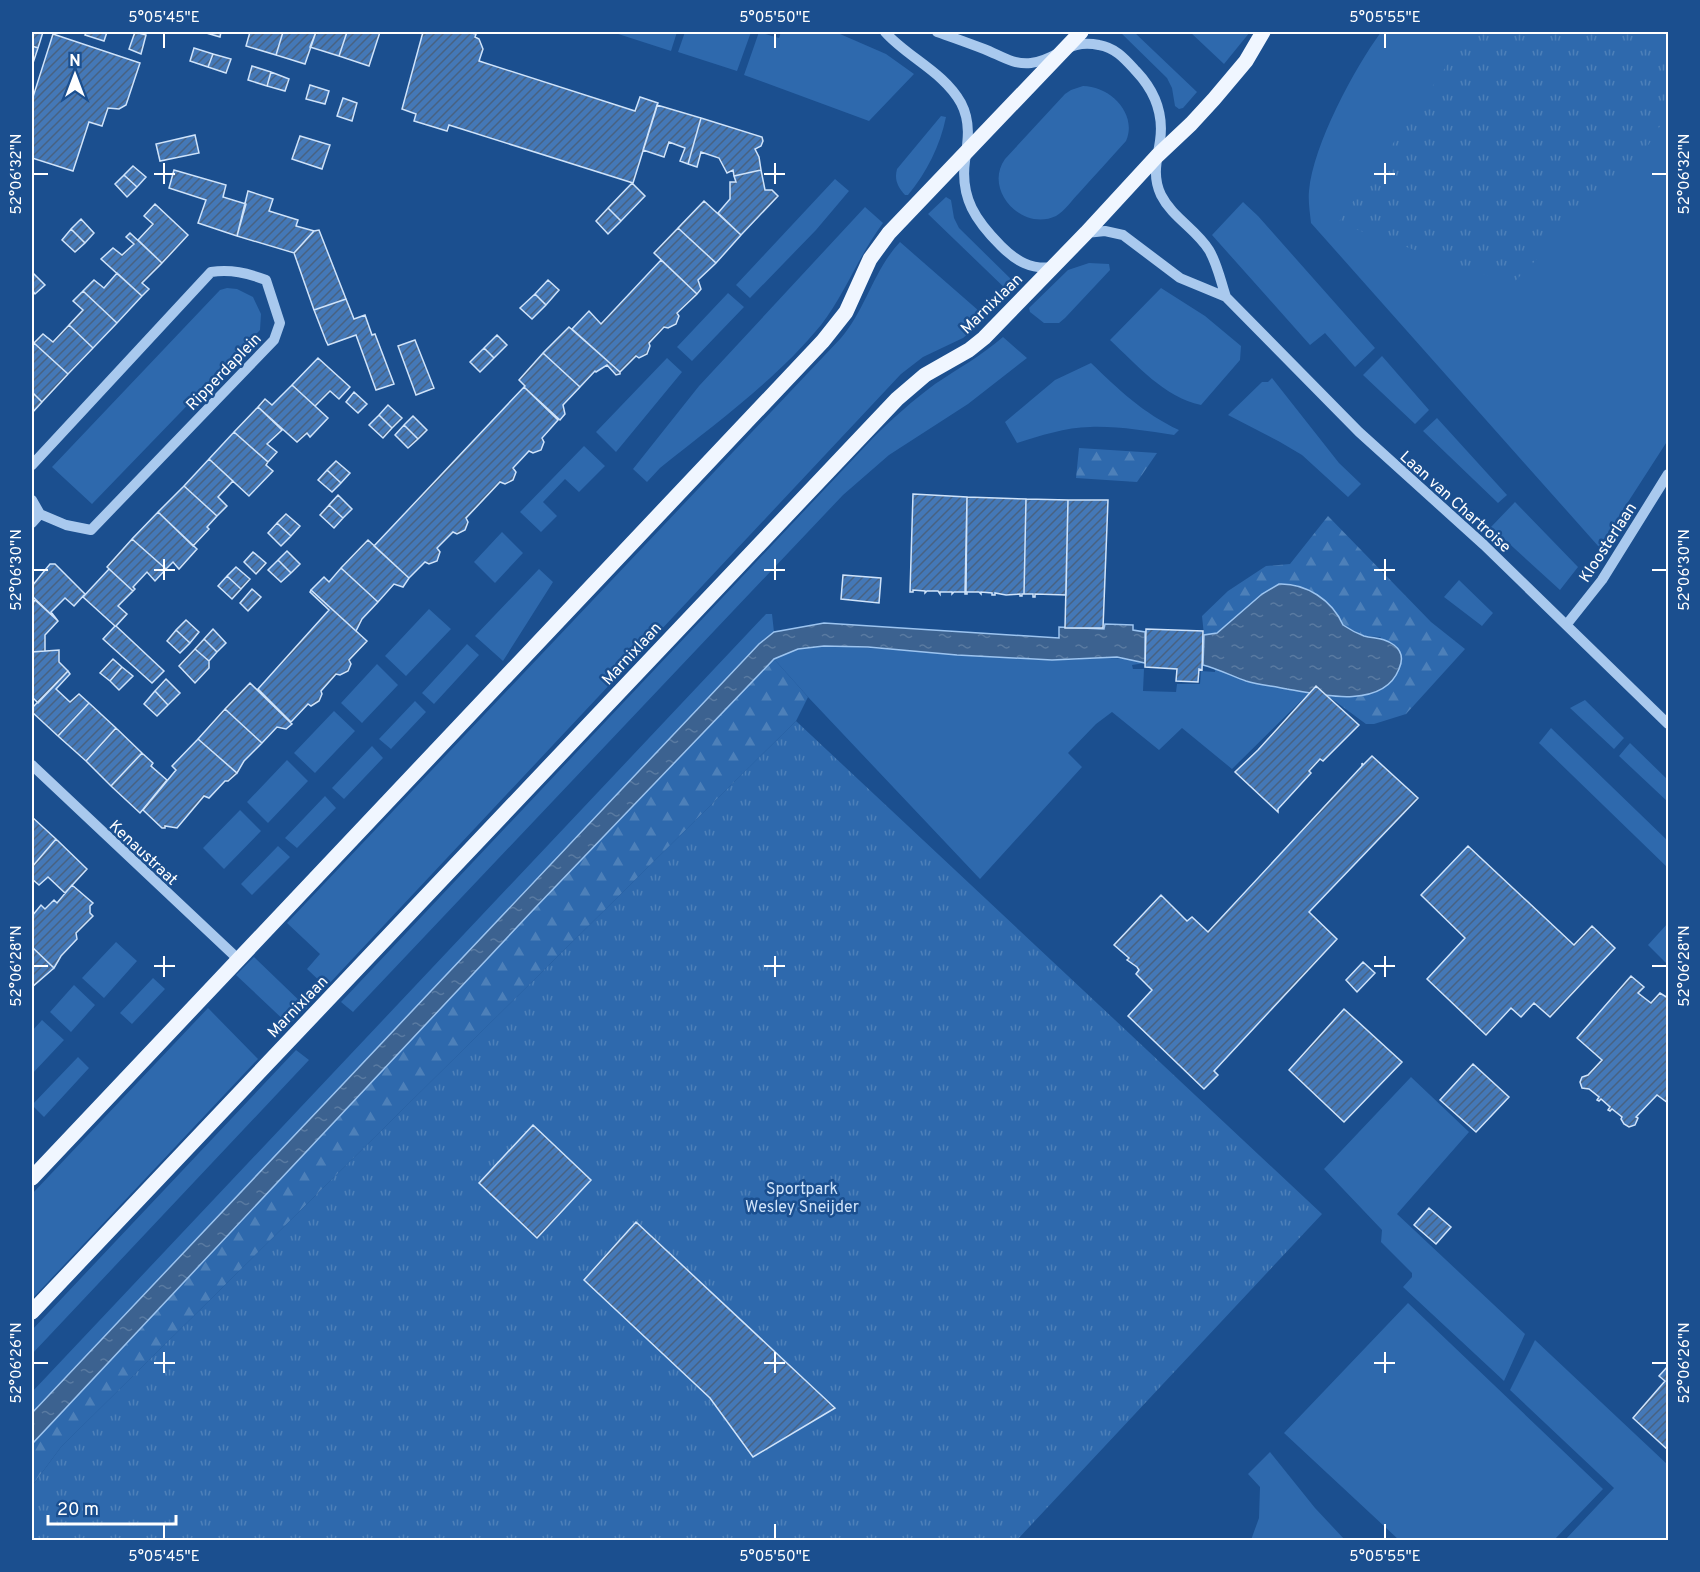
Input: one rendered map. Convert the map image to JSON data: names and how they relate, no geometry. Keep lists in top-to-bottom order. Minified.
{"streets":{"main road":["Marnixlaan"],"street":["Ripperdaplein","Laan van Chartroise","Kloosterlaan","Kenaustraat"]},"crossings":[["Marnixlaan","Laan van Chartroise"],["Laan van Chartroise","Kloosterlaan"]],"parks":["Sportpark Wesley Sneijder"],"scale_bar":"20 m","north":"top","coordinates":["5°05'45\"E","5°05'50\"E","5°05'55\"E","52°06'32\"N","52°06'30\"N","52°06'28\"N","52°06'26\"N"]}
